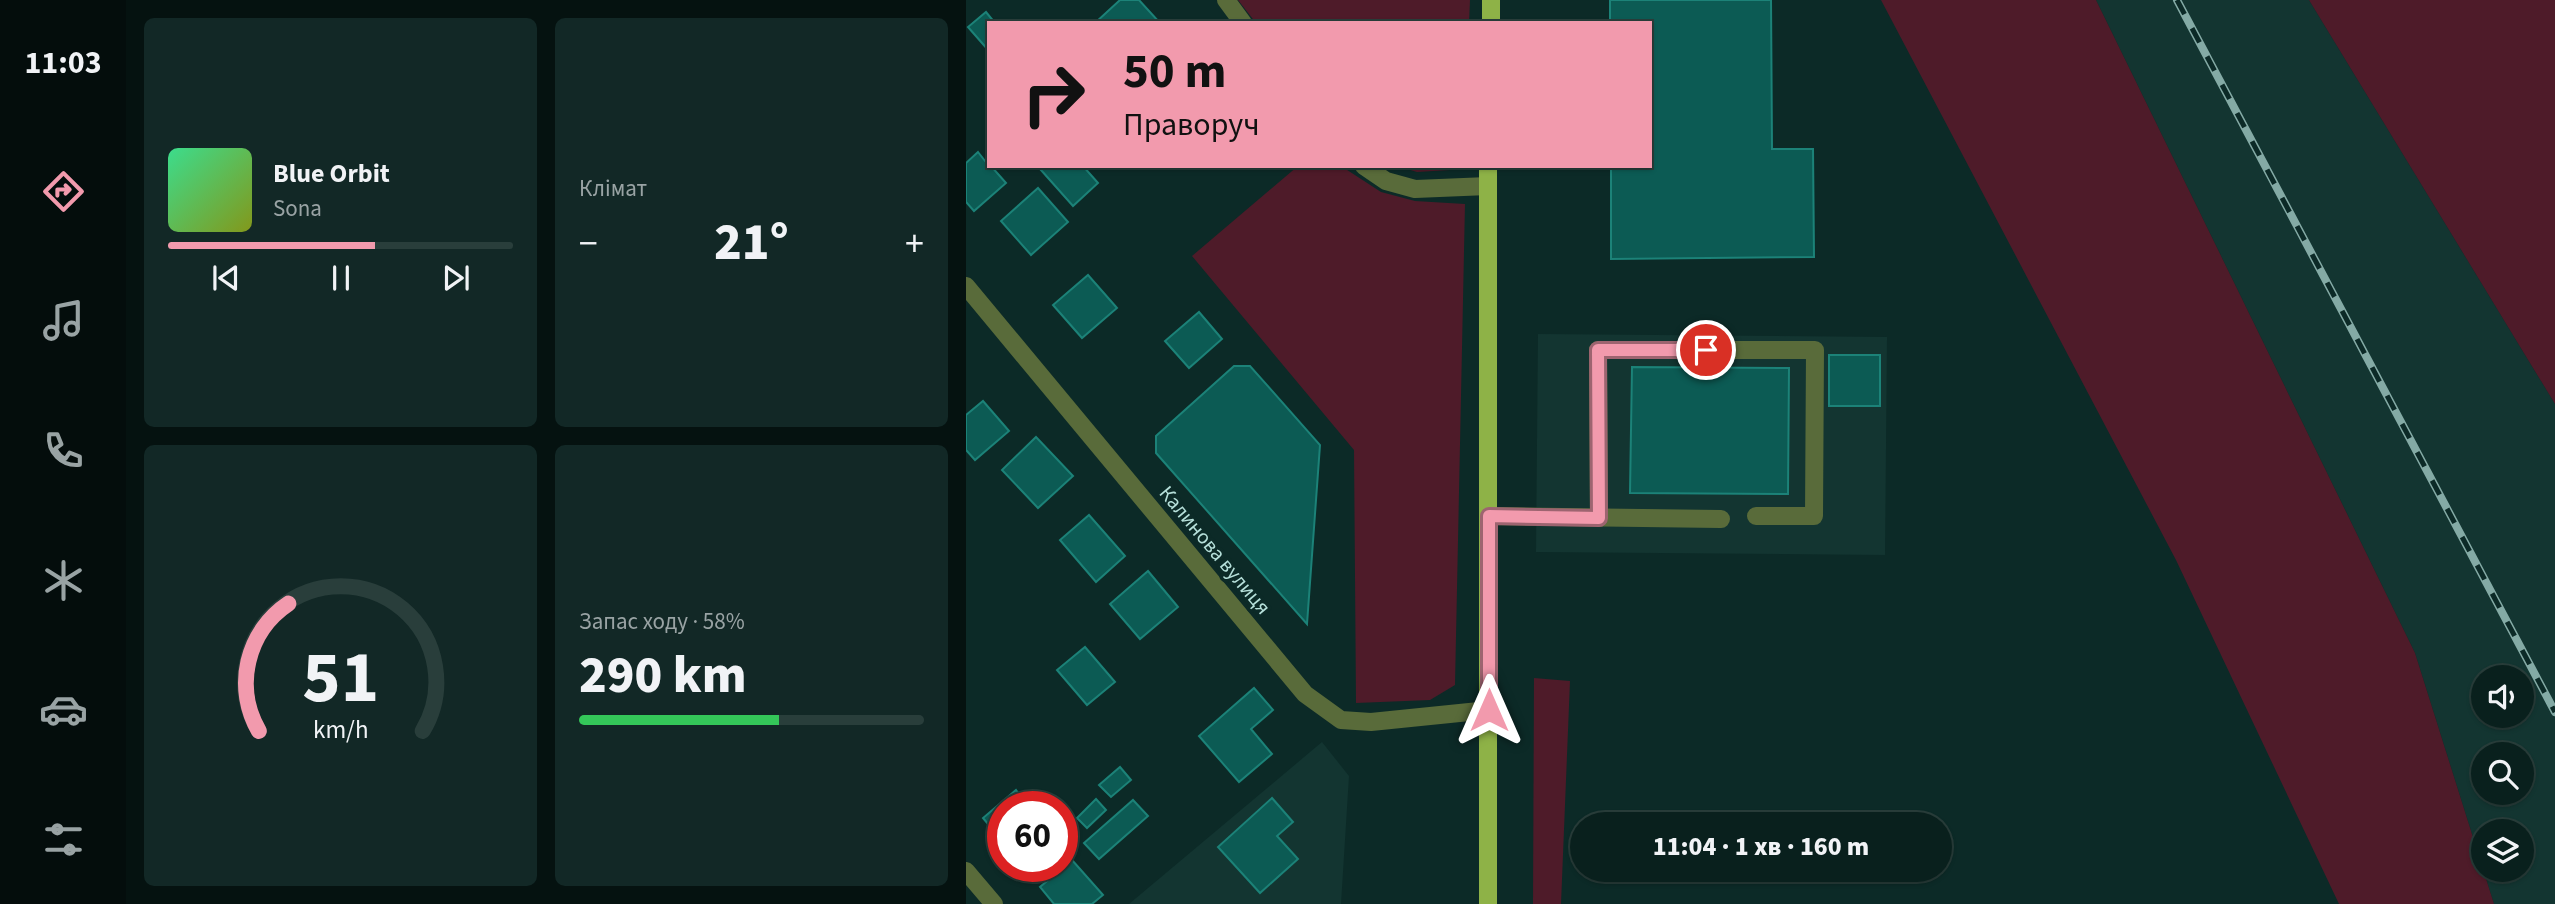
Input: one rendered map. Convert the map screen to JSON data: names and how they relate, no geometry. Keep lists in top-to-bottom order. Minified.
{"streets":{"street":["Калинова вулиця"]},"page":{"tabs":"11:03","tile":["Клімат",["Запас ходу · 58%","290 km"]],"turn":["50 m","Праворуч"],"song":["Blue Orbit","Sona"],"heat":["−","21°","+"],"limit":"60","trip":"11:04 · 1 хв · 160 m","gauge":["51","km/h"]}}
